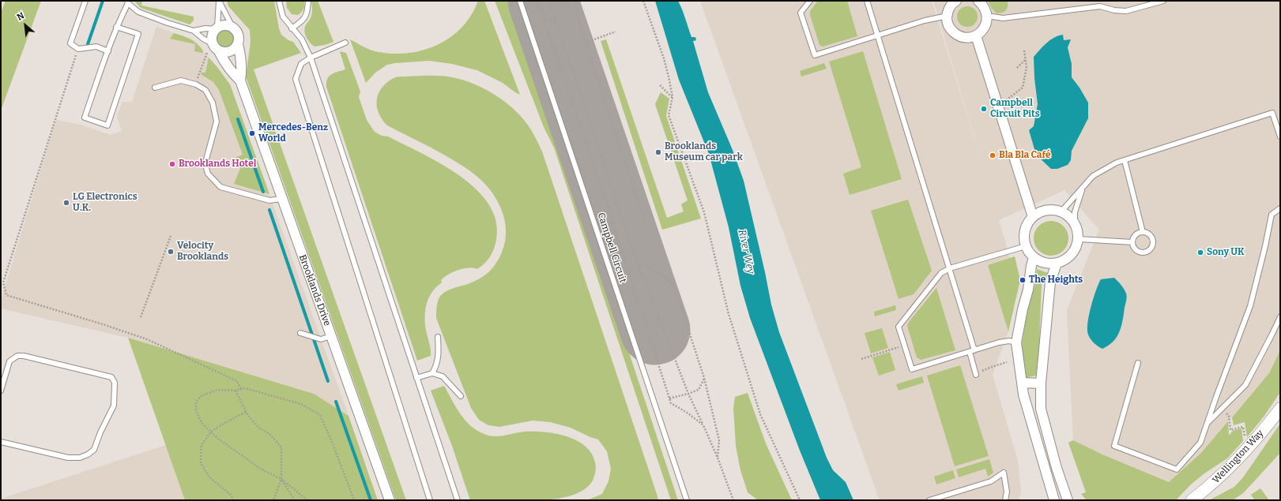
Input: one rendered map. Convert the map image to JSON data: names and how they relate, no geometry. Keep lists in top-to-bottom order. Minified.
{"streets":{"street":["Brooklands Drive","Wellington Way"],"lane":["Campbell Circuit"]},"water":["River Wey"],"places":["Campbell Circuit Pits","Mercedes-Benz World","Brooklands Museum car park","Bla Bla Café","Brooklands Hotel","LG Electronics U.K.","Velocity Brooklands","Sony UK","The Heights"],"north":"top left"}
